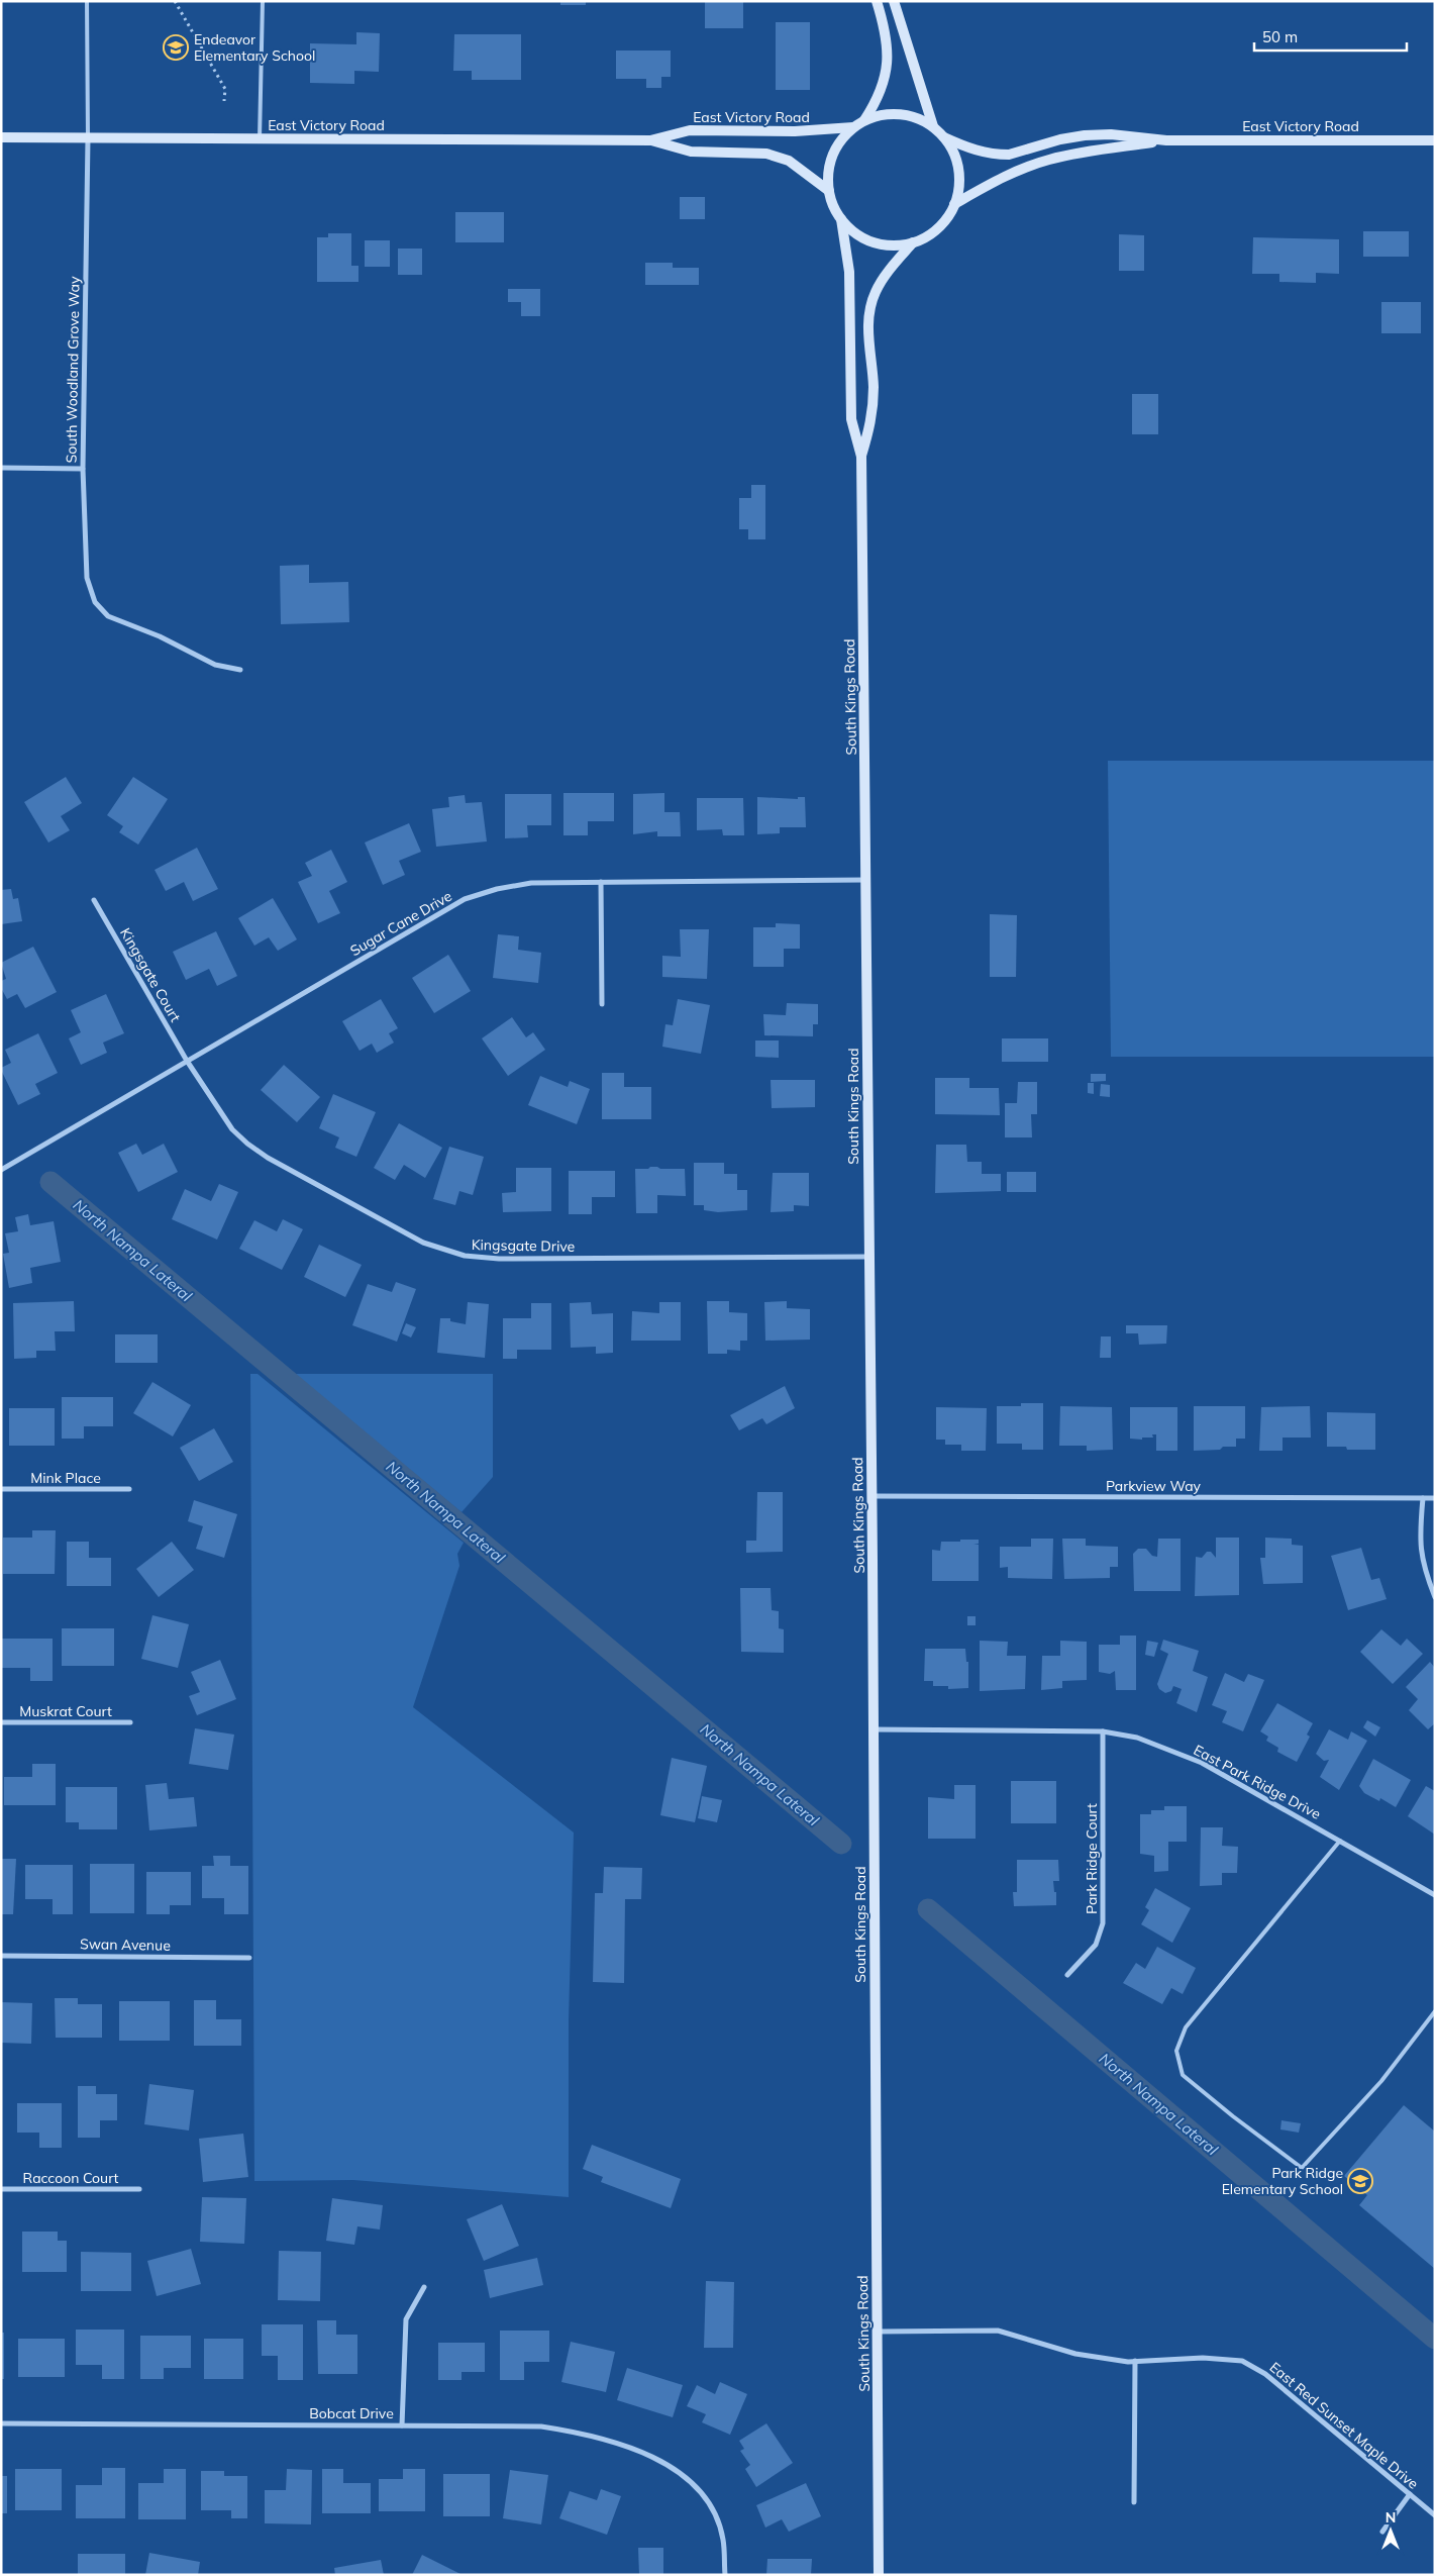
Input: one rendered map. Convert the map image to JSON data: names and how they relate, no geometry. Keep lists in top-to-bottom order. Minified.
{"streets":{"main road":["East Victory Road","South Kings Road"],"street":["South Woodland Grove Way","Sugar Cane Drive","Kingsgate Court","Kingsgate Drive","Mink Place","Parkview Way","Muskrat Court","East Park Ridge Drive","Park Ridge Court","Swan Avenue","Raccoon Court","Bobcat Drive","East Red Sunset Maple Drive"]},"crossings":[["East Victory Road","South Woodland Grove Way"],["East Victory Road","South Kings Road"],["South Kings Road","Sugar Cane Drive"],["South Kings Road","Kingsgate Drive"],["South Kings Road","Parkview Way"],["South Kings Road","East Park Ridge Drive"],["South Kings Road","East Red Sunset Maple Drive"],["Sugar Cane Drive","Kingsgate Court"],["Sugar Cane Drive","Kingsgate Drive"],["Kingsgate Court","Kingsgate Drive"],["East Park Ridge Drive","Park Ridge Court"]],"water":["North Nampa Lateral"],"places":{"school or university":["Endeavor Elementary School","Park Ridge Elementary School"]},"scale_bar":"50 m","north":"top"}
